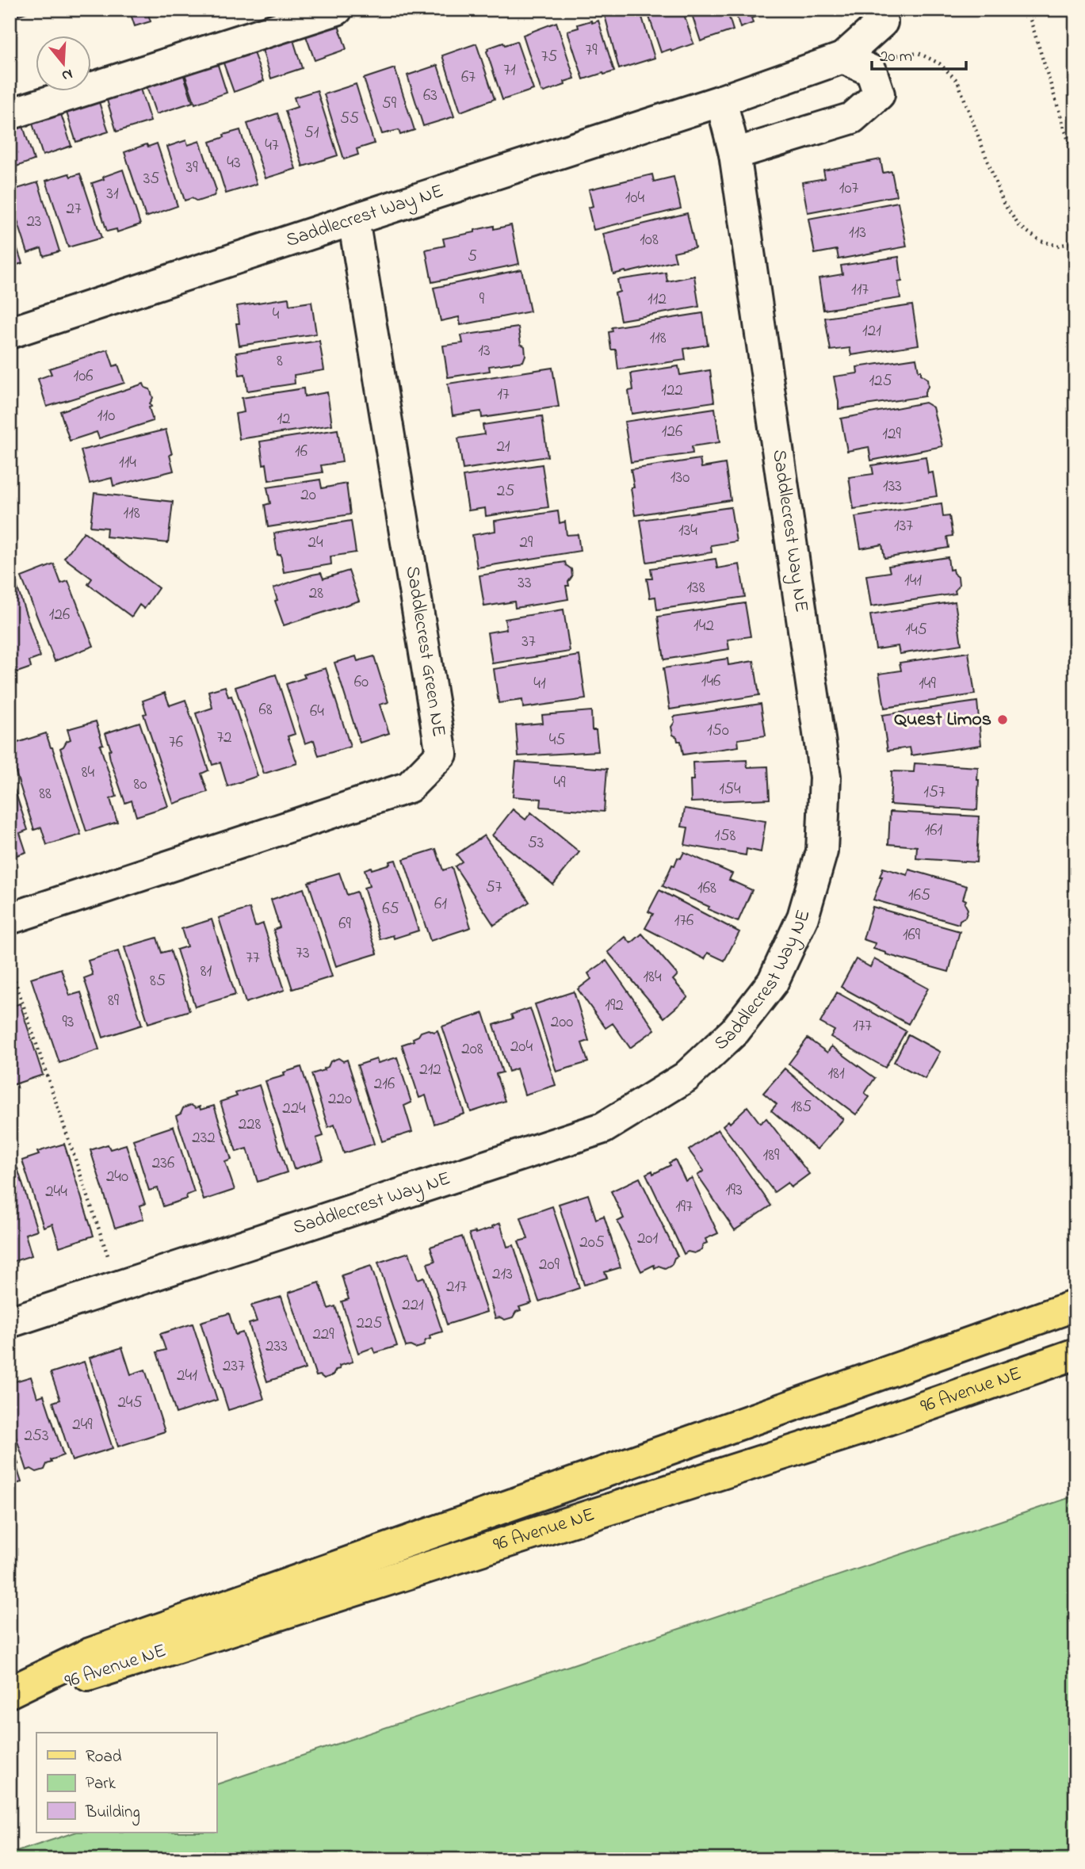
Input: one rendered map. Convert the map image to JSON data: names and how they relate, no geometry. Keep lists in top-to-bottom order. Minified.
{"streets":{"main road":["96 Avenue NE"],"street":["Saddlecrest Way NE","Saddlecrest Green NE"]},"crossings":[["Saddlecrest Way NE","Saddlecrest Green NE"]],"places":["Quest Limos"],"house_numbers":["79","75","71","67","63","59","55","51","47","43","39","35","107","31","104","27","23","113","108","5","117","9","112","4","121","118","13","8","106","125","122","17","110","12","126","129","21","16","114","130","133","25","20","118","137","134","24","29","141","33","138","28","126","142","145","37","146","60","41","149","68","64","150","72","45","76","84","49","80","154","157","88","161","158","53","57","168","165","61","65","176","69","169","73","77","81","184","85","89","192","93","200","177","204","208","212","181","216","220","185","224","228","232","189","236","240","193","244","197","201","205","209","213","217","221","225","229","233","237","241","245","249","253"],"legend":["Road","Park","Building"],"scale_bar":"20 m","north":"bottom"}
